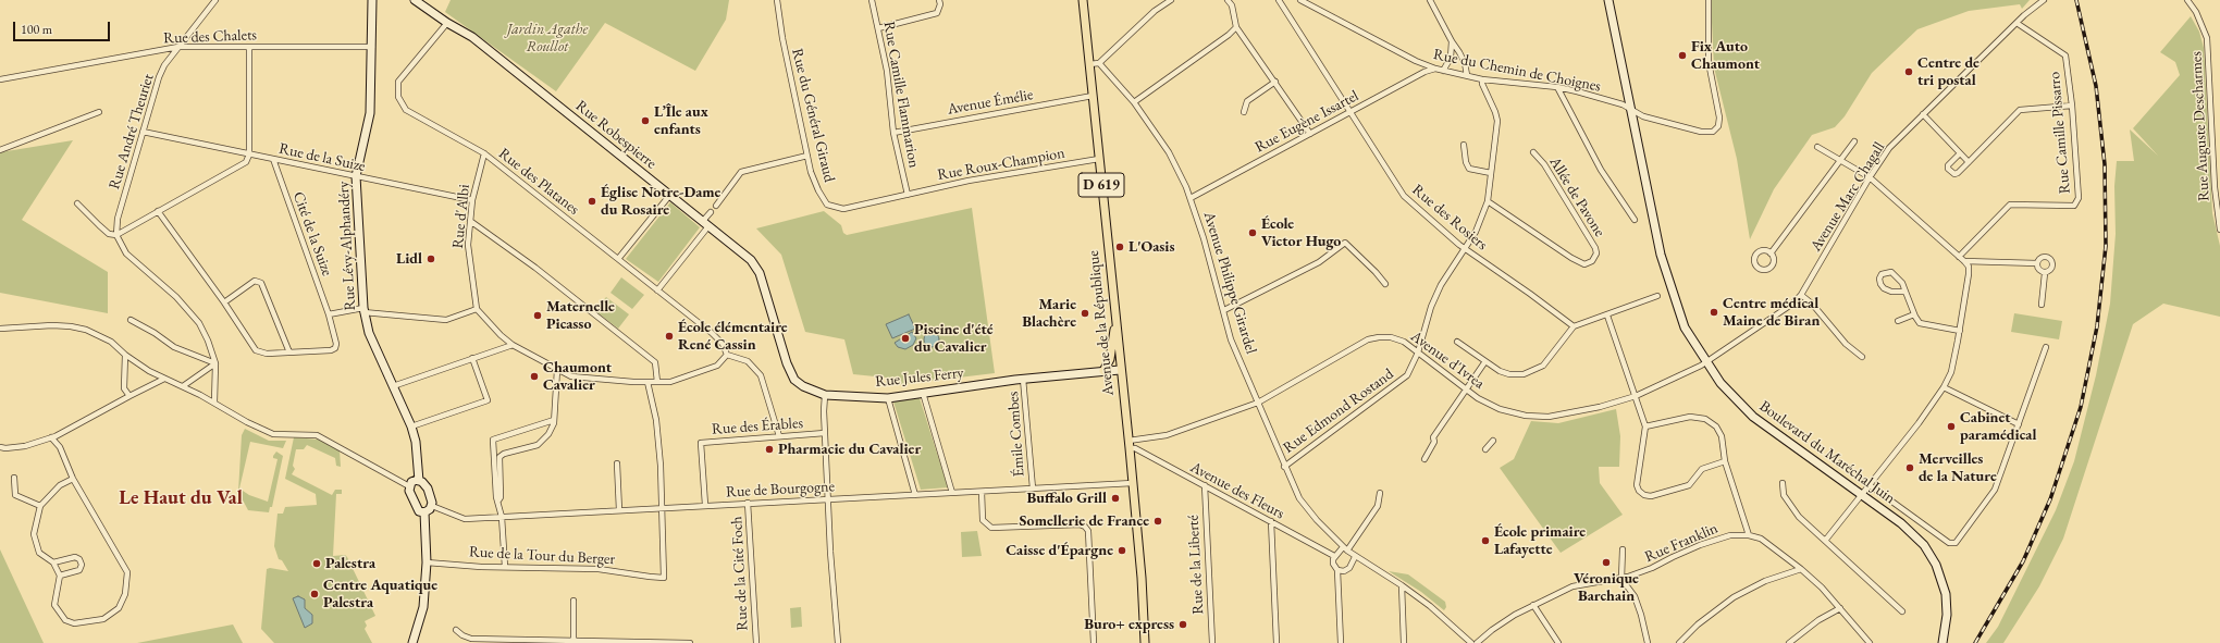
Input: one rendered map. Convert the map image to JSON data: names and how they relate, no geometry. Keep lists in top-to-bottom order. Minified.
{"streets":{"main road":["D 619","Avenue de la République"],"street":["Rue des Chalets","Rue du Chemin de Choignes","Rue Camille Flammarion","Avenue Émélie","Rue du Général Giraud","Rue Eugène Issartel","Rue Auguste Descharmes","Rue André Theuriet","Rue Camille Pissarro","Rue Robespierre","Rue de la Suize","Rue Roux-Champion","Rue des Platanes","Allée de Pavone","Avenue Marc Chagall","Rue d'Albi","Rue des Rosiers","Cité de la Suize","Rue Lévy-Alphandéry","Avenue Philippe Girardel","Avenue d'Ivrea","Rue Jules Ferry","Rue Edmond Rostand","Rue des Érables","Émile Combes","Boulevard du Maréchal Juin","Rue de Bourgogne","Avenue des Fleurs","Rue Franklin","Rue de la Tour du Berger","Rue de la Liberté","Rue de la Cité Foch"]},"crossings":[["Rue des Chalets","Rue André Theuriet"],["Rue des Chalets","Rue Lévy-Alphandéry"],["Rue du Chemin de Choignes","Rue Eugène Issartel"],["Rue du Chemin de Choignes","Rue Edmond Rostand"],["Rue du Chemin de Choignes","Boulevard du Maréchal Juin"],["Rue Camille Flammarion","Avenue Émélie"],["Rue Camille Flammarion","Rue du Général Giraud"],["Rue Camille Flammarion","Rue Roux-Champion"],["Avenue Émélie","Avenue de la République"],["Rue du Général Giraud","Rue Roux-Champion"],["Rue Eugène Issartel","Rue des Rosiers"],["Rue Eugène Issartel","Avenue Philippe Girardel"],["Rue André Theuriet","Rue de la Suize"],["Rue Camille Pissarro","Avenue Marc Chagall"],["Rue Robespierre","Rue des Platanes"],["Rue Robespierre","Rue Jules Ferry"],["Rue de la Suize","Rue d'Albi"],["Rue de la Suize","Cité de la Suize"],["Rue de la Suize","Rue Lévy-Alphandéry"],["Rue Roux-Champion","Avenue de la République"],["Rue des Platanes","Rue d'Albi"],["Allée de Pavone","Rue Edmond Rostand"],["Avenue Marc Chagall","Avenue d'Ivrea"],["Avenue Marc Chagall","Boulevard du Maréchal Juin"],["Rue des Rosiers","Rue Edmond Rostand"],["Avenue Philippe Girardel","Avenue d'Ivrea"],["Avenue Philippe Girardel","Rue Edmond Rostand"],["Avenue Philippe Girardel","Avenue des Fleurs"],["Avenue de la République","Avenue d'Ivrea"],["Avenue de la République","Rue Jules Ferry"],["Avenue de la République","Rue de Bourgogne"],["Avenue de la République","Avenue des Fleurs"],["Avenue d'Ivrea","Rue Edmond Rostand"],["Avenue d'Ivrea","Boulevard du Maréchal Juin"],["Avenue d'Ivrea","Avenue des Fleurs"],["Rue Jules Ferry","Émile Combes"],["Rue des Érables","Rue de Bourgogne"],["Émile Combes","Rue de Bourgogne"],["Rue de Bourgogne","Rue de la Tour du Berger"],["Rue de Bourgogne","Rue de la Cité Foch"],["Avenue des Fleurs","Rue de la Liberté"]],"districts":["Le Haut du Val"],"parks":["Jardin Agathe Roullot"],"places":["Fix Auto Chaumont","Centre de tri postal","L’Île aux enfants","Église Notre-Dame du Rosaire","École Victor Hugo","L'Oasis","Lidl","Centre médical Maine de Biran","Marie Blachère","Maternelle Picasso","École élémentaire René Cassin","Piscine d'été du Cavalier","Chaumont Cavalier","Cabinet paramédical","Pharmacie du Cavalier","Merveilles de la Nature","Buffalo Grill","Somellerie de France","École primaire Lafayette","Caisse d'Épargne","Véronique Barchain","Palestra","Centre Aquatique Palestra","Buro+ express"],"scale_bar":"100 m"}
